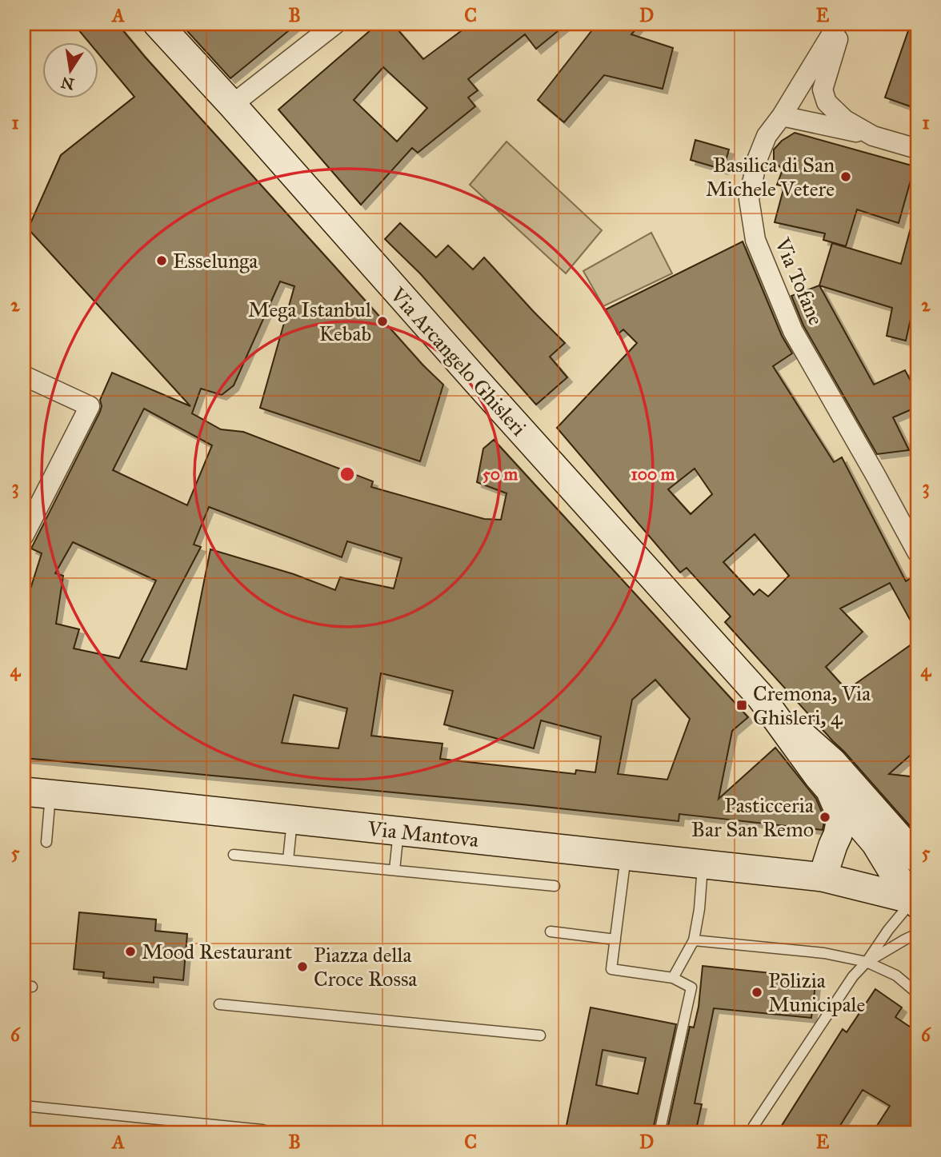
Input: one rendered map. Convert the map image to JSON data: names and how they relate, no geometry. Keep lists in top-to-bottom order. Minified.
{"streets":{"main road":["Via Arcangelo Ghisleri","Via Mantova"],"street":["Via Tofane"]},"crossings":[["Via Arcangelo Ghisleri","Via Mantova"]],"places":{"other":["Basilica di San Michele Vetere","Esselunga","Mega Istanbul Kebab","Pasticceria Bar San Remo","Mood Restaurant","Piazza della Croce Rossa","Polizia Municipale"],"transit":["Cremona, Via Ghisleri, 4"]},"north":"bottom","grid":{"columns":["A","B","C","D","E"],"rows":["1","2","3","4","5","6"]},"rings":["50 m","100 m"]}
